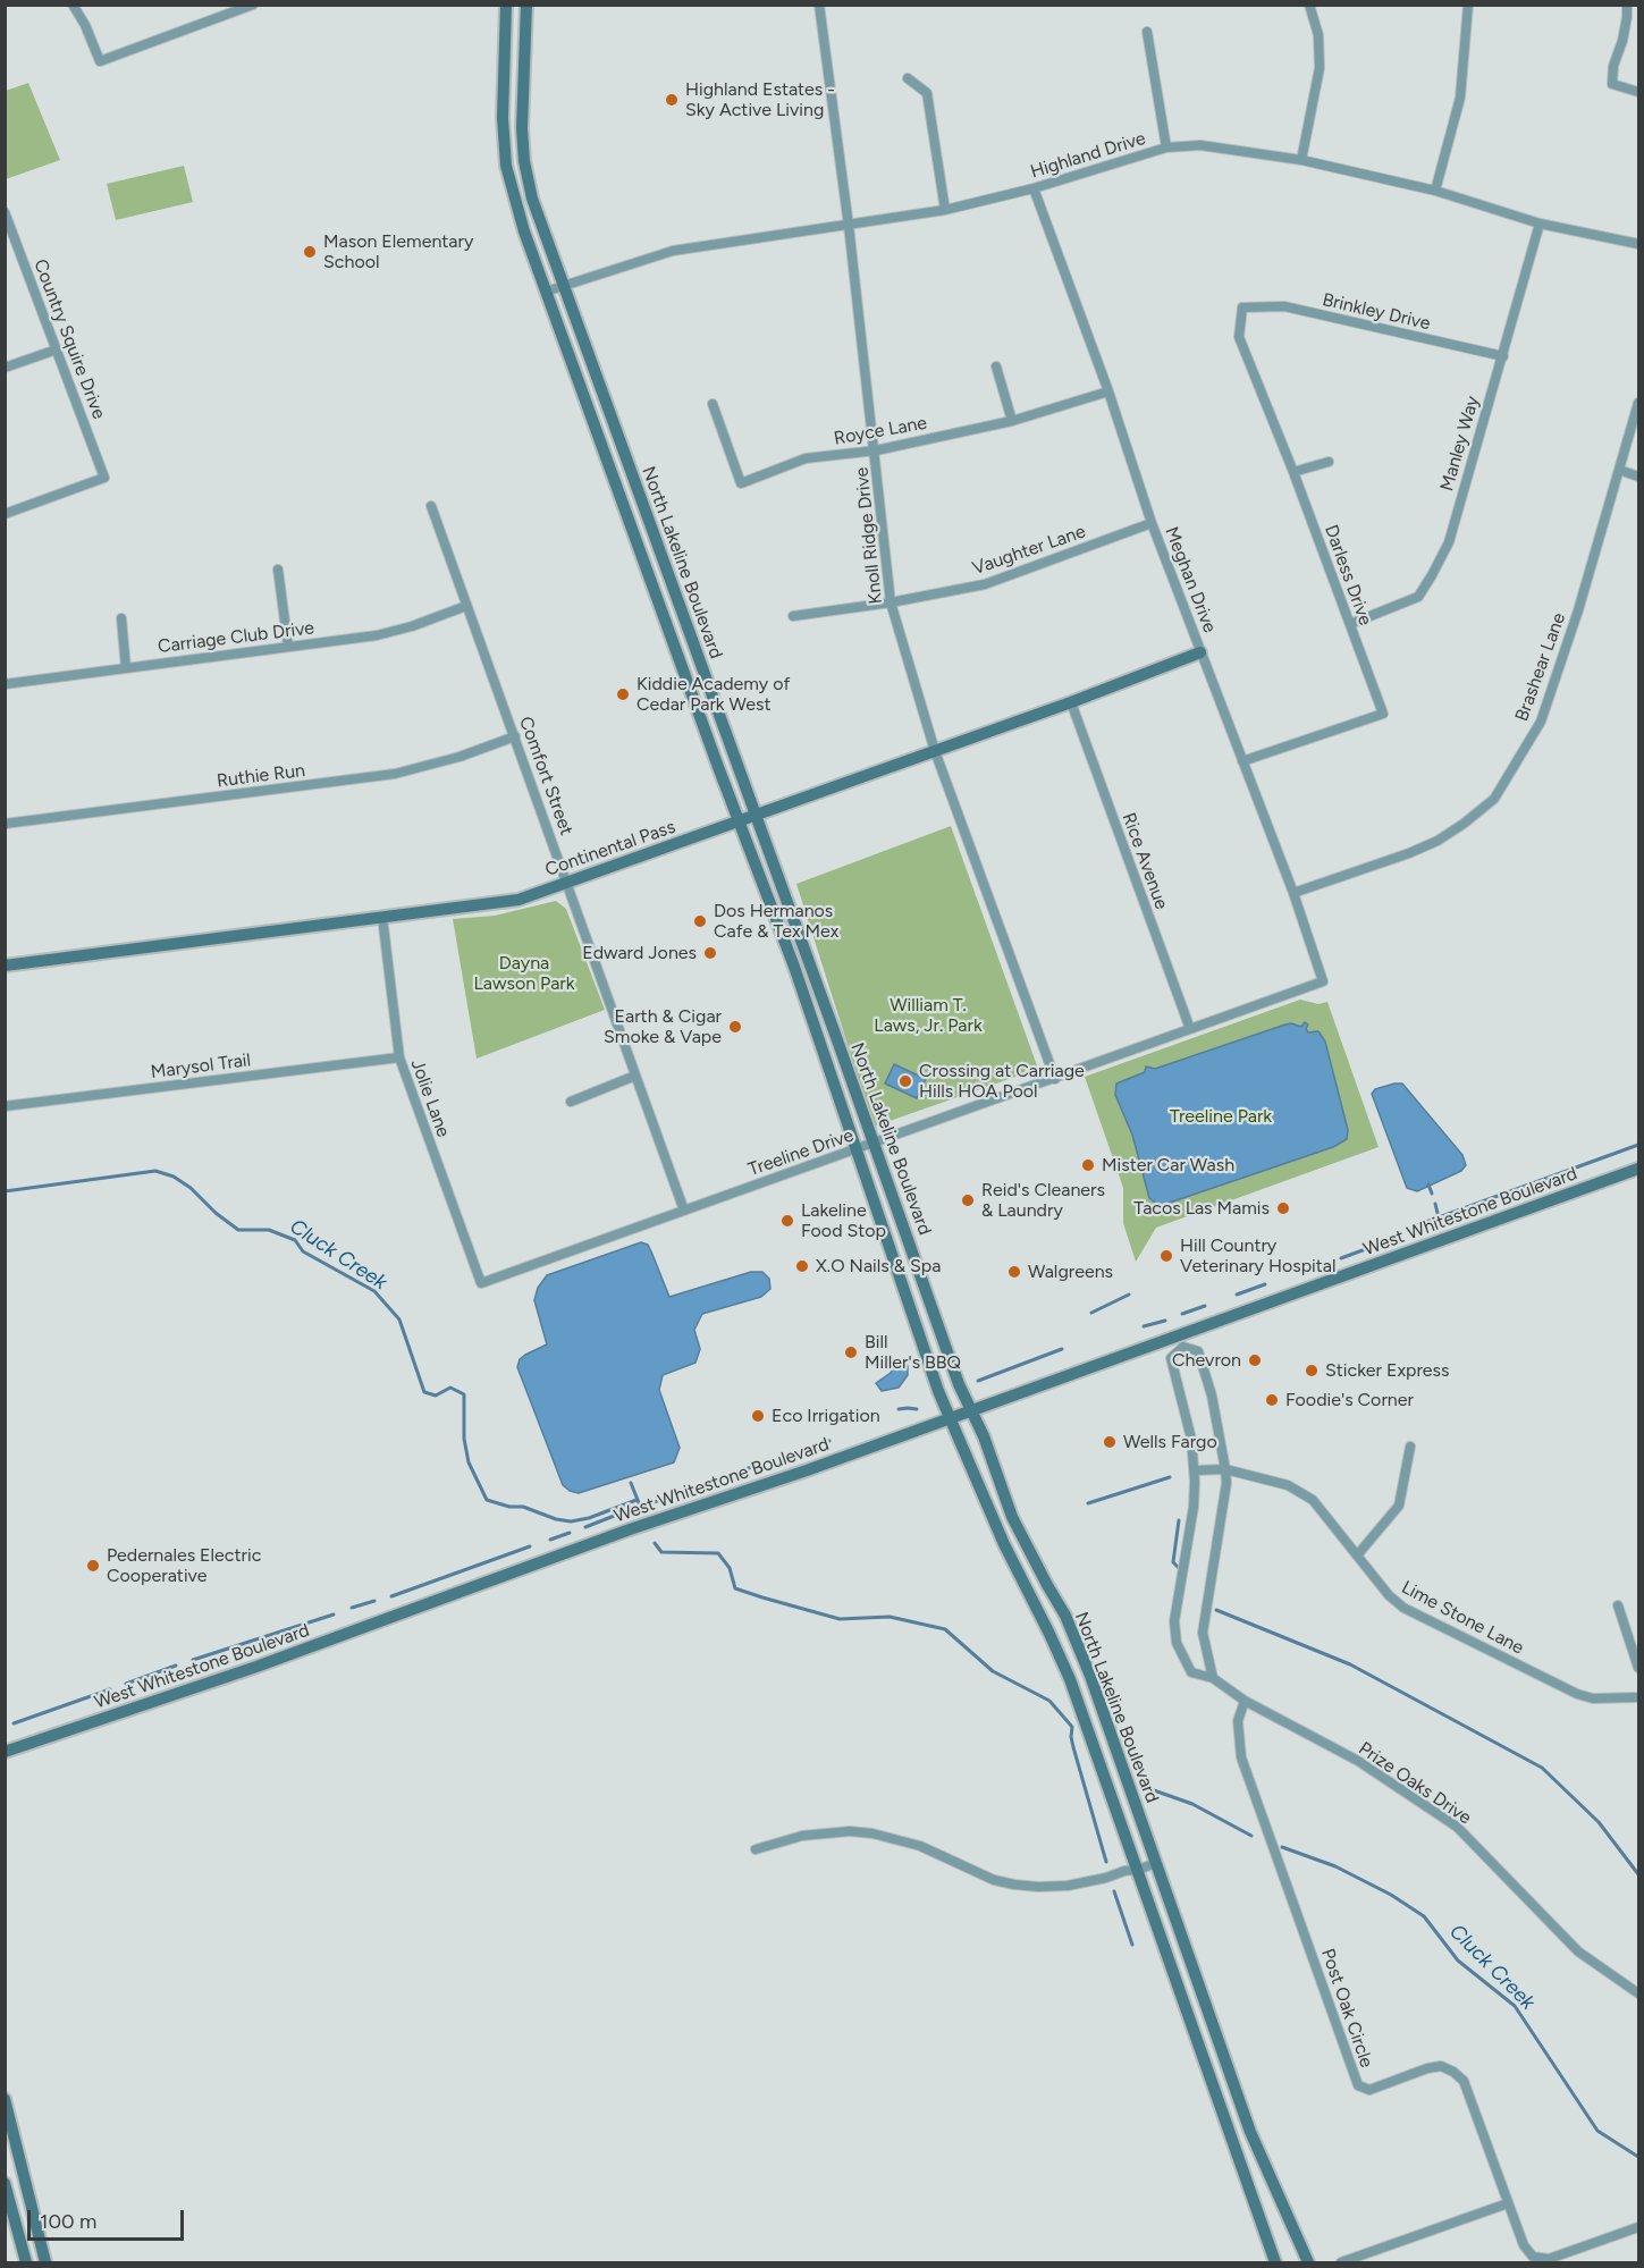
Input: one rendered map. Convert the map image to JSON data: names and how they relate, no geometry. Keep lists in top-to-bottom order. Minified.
{"streets":{"main road":["North Lakeline Boulevard","Continental Pass","West Whitestone Boulevard"],"street":["Highland Drive","Brinkley Drive","Country Squire Drive","Royce Lane","Manley Way","Knoll Ridge Drive","Vaughter Lane","Darless Drive","Meghan Drive","Carriage Club Drive","Brashear Lane","Ruthie Run","Comfort Street","Rice Avenue","Marysol Trail","Jolie Lane","Treeline Drive","Lime Stone Lane","Prize Oaks Drive","Post Oak Circle"]},"crossings":[["Highland Drive","Manley Way"],["Highland Drive","Knoll Ridge Drive"],["Highland Drive","North Lakeline Boulevard"],["Highland Drive","Meghan Drive"],["Brinkley Drive","Manley Way"],["Brinkley Drive","Darless Drive"],["Royce Lane","Knoll Ridge Drive"],["Royce Lane","Meghan Drive"],["Manley Way","Darless Drive"],["Knoll Ridge Drive","Vaughter Lane"],["Knoll Ridge Drive","Continental Pass"],["Knoll Ridge Drive","Treeline Drive"],["Vaughter Lane","Meghan Drive"],["North Lakeline Boulevard","Continental Pass"],["North Lakeline Boulevard","Treeline Drive"],["North Lakeline Boulevard","West Whitestone Boulevard"],["Darless Drive","Meghan Drive"],["Meghan Drive","Brashear Lane"],["Meghan Drive","Continental Pass"],["Meghan Drive","Treeline Drive"],["Carriage Club Drive","Comfort Street"],["Ruthie Run","Comfort Street"],["Comfort Street","Continental Pass"],["Comfort Street","Treeline Drive"],["Continental Pass","Rice Avenue"],["Continental Pass","Jolie Lane"],["Rice Avenue","Treeline Drive"],["Marysol Trail","Jolie Lane"],["Jolie Lane","Treeline Drive"],["West Whitestone Boulevard","Prize Oaks Drive"],["Lime Stone Lane","Prize Oaks Drive"],["Prize Oaks Drive","Post Oak Circle"]],"water":["Cluck Creek"],"parks":["Dayna Lawson Park","William T. Laws, Jr. Park","Treeline Park"],"places":["Highland Estates - Sky Active Living","Mason Elementary School","Kiddie Academy of Cedar Park West","Dos Hermanos Cafe & Tex Mex","Edward Jones","Earth & Cigar Smoke & Vape","Crossing at Carriage Hills HOA Pool","Mister Car Wash","Reid's Cleaners & Laundry","Tacos Las Mamis","Lakeline Food Stop","Hill Country Veterinary Hospital","X.O Nails & Spa","Walgreens","Bill Miller's BBQ","Chevron","Sticker Express","Foodie's Corner","Eco Irrigation","Wells Fargo","Pedernales Electric Cooperative"],"scale_bar":"100 m"}
